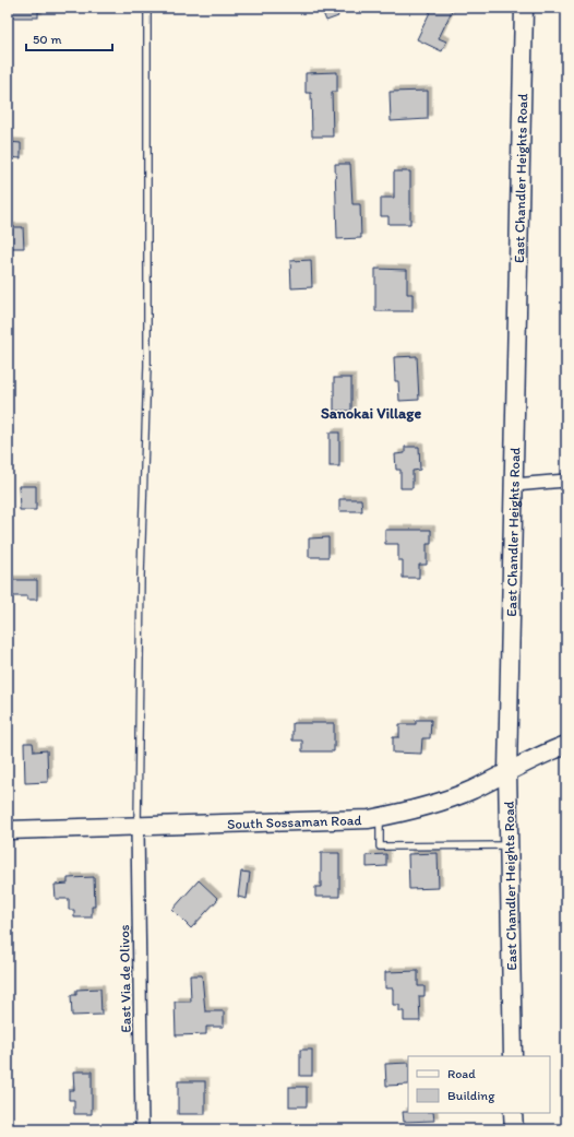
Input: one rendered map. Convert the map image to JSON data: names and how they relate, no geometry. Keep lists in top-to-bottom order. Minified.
{"streets":{"main road":["East Chandler Heights Road","South Sossaman Road"],"street":["East Via de Olivos"]},"crossings":[["East Chandler Heights Road","South Sossaman Road"],["South Sossaman Road","East Via de Olivos"]],"districts":["Sanokai Village"],"legend":["Road","Building"],"scale_bar":"50 m"}
